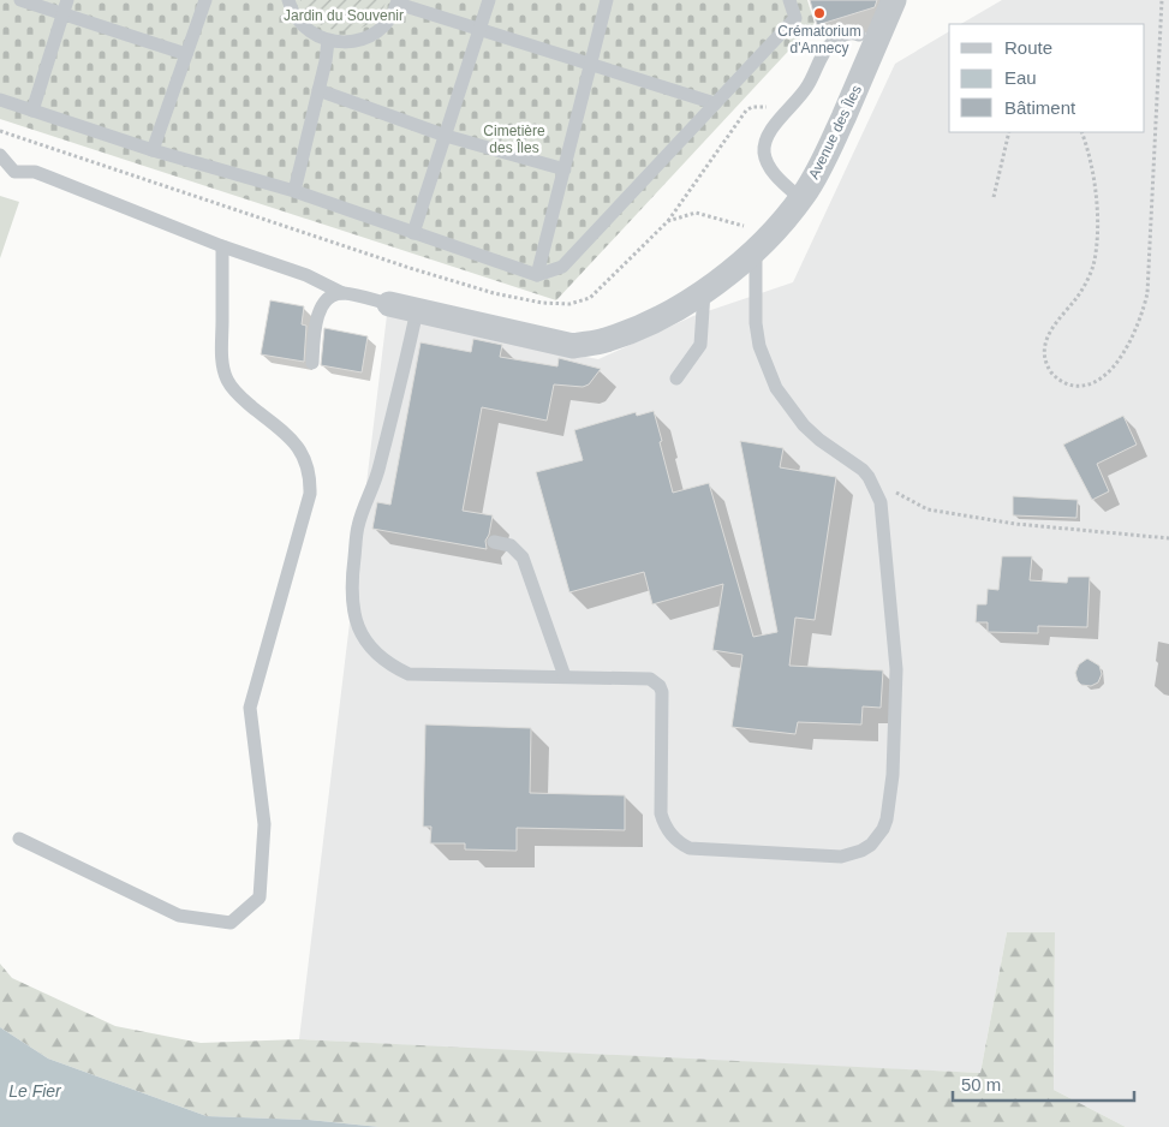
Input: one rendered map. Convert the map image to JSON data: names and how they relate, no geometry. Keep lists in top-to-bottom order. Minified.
{"streets":{"street":["Avenue des Îles"]},"water":["Le Fier"],"parks":["Jardin du Souvenir","Cimetière des Îles"],"places":["Crématorium d'Annecy"],"legend":["Route","Eau","Bâtiment"],"scale_bar":"50 m"}
